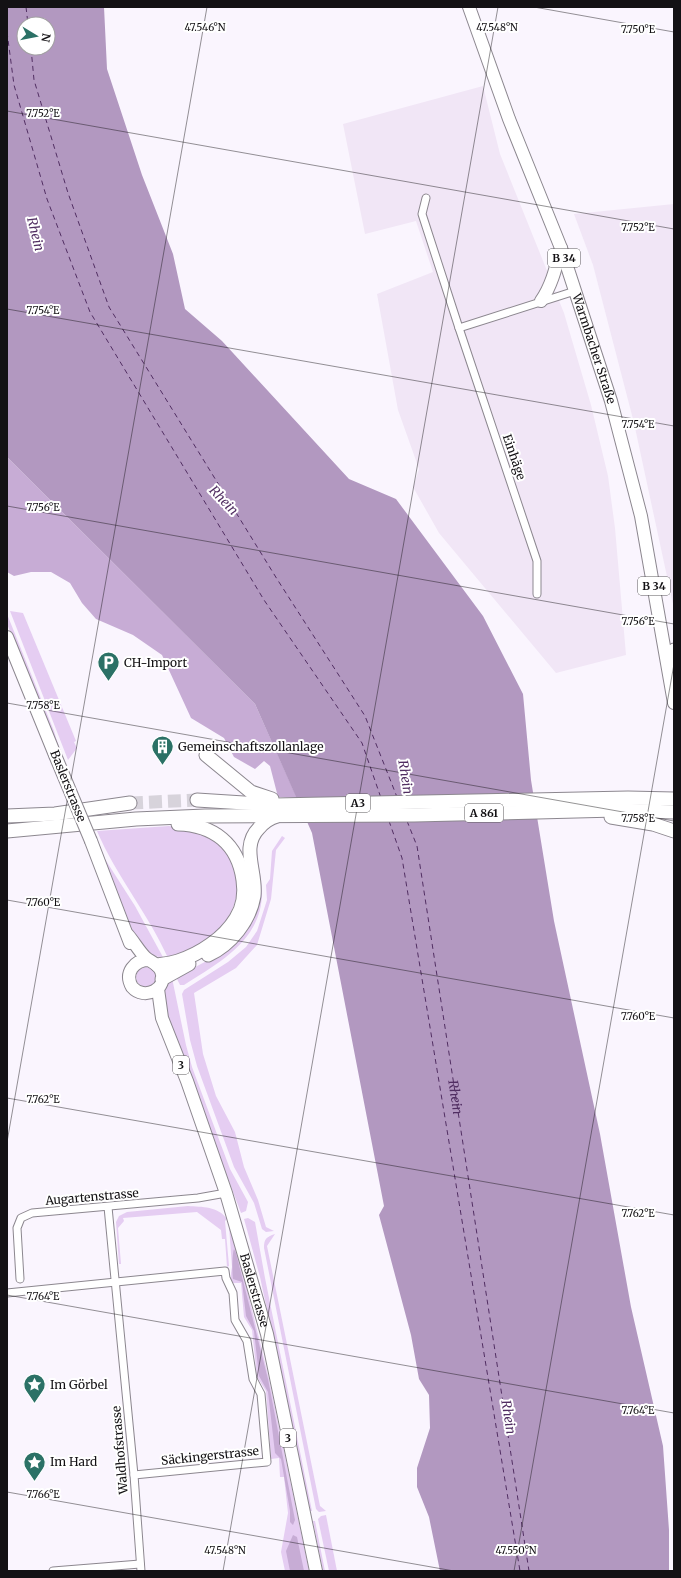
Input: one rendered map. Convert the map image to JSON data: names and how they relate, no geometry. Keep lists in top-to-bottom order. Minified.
{"streets":{"highway":["A3","A 861"],"main road":["B 34","Warmbacher Straße","Baslerstrasse","3"],"street":["Einhäge","Augartenstrasse","Waldhofstrasse","Säckingerstrasse"]},"crossings":[["Baslerstrasse","Augartenstrasse"],["A3","A 861"],["Augartenstrasse","Waldhofstrasse"],["Waldhofstrasse","Säckingerstrasse"]],"water":["Rhein"],"places":{"parking":["CH-Import"],"building":["Gemeinschaftszollanlage"],"place":["Im Görbel","Im Hard"]},"north":"right","coordinates":["47.546°N","47.548°N","7.750°E","7.752°E","7.754°E","7.756°E","7.758°E","7.760°E","7.762°E","7.764°E","7.766°E","47.550°N"]}
